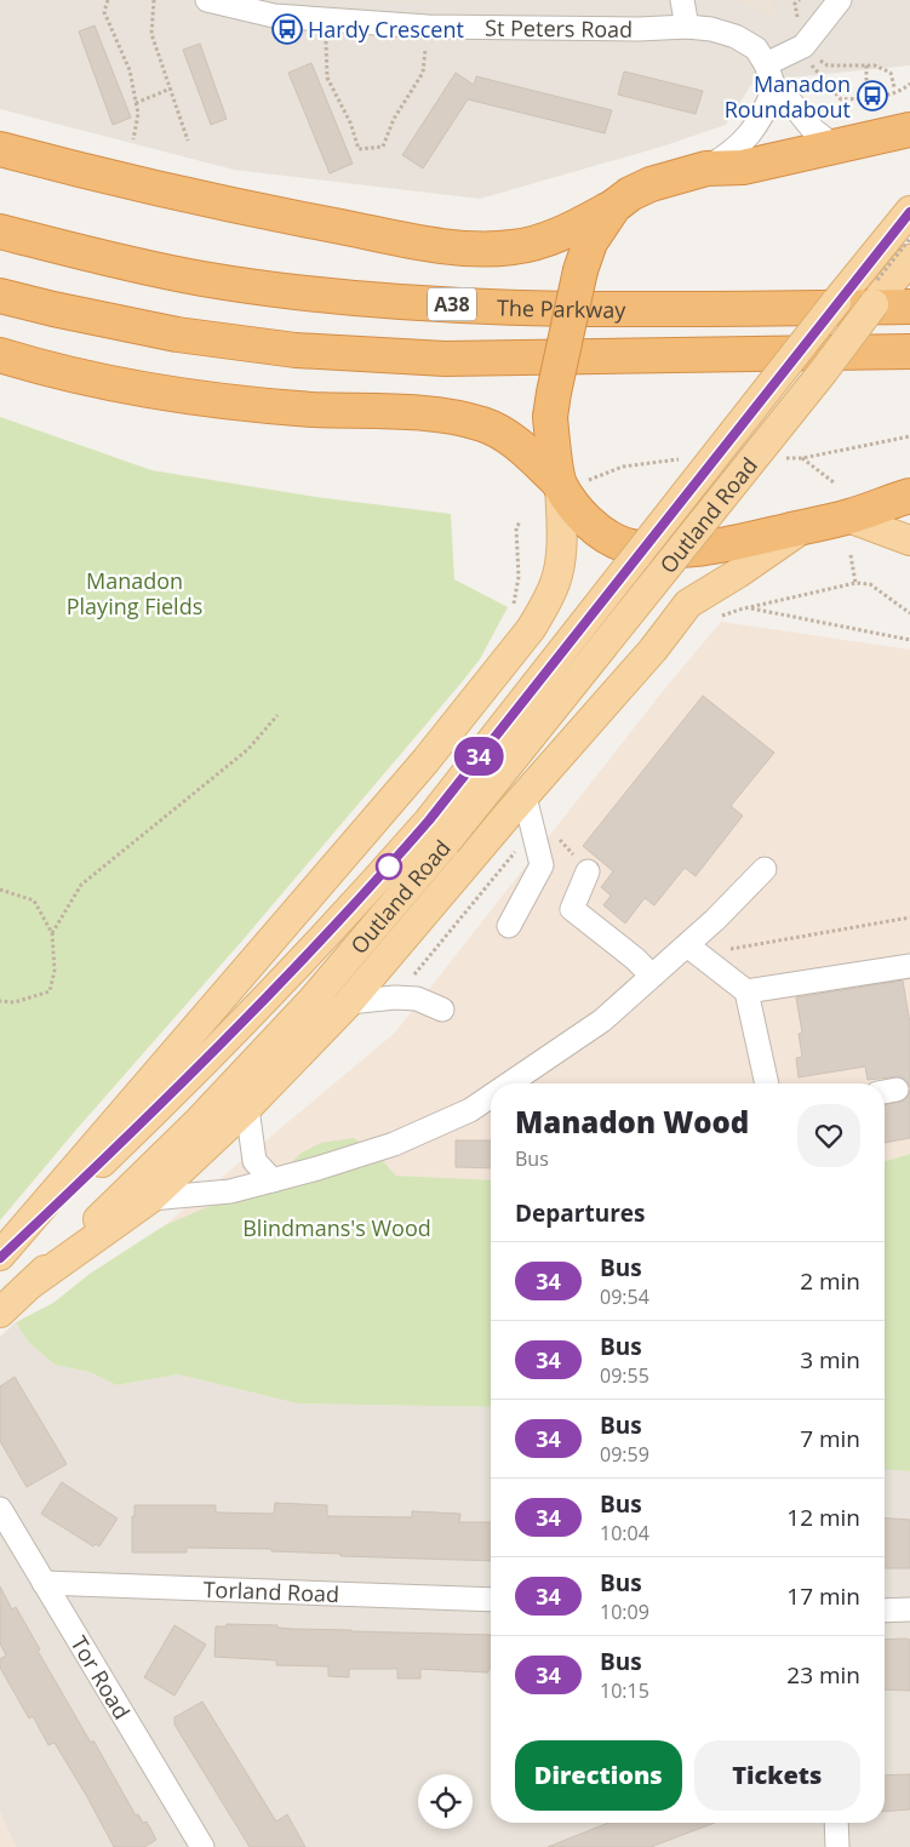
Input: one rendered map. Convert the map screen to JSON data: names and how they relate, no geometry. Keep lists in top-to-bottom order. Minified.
{"streets":{"highway":["A38","The Parkway"],"main road":["Outland Road"],"street":["St Peters Road","Torland Road","Tor Road"]},"crossings":[["Torland Road","Tor Road"]],"parks":["Manadon Playing Fields","Blindmans's Wood"],"places":{"bus stop":["Hardy Crescent","Manadon Roundabout"]},"lines":["bus line 34"],"page":{"on_map":"34","heading":[["Manadon Wood","Bus"],"Departures"],"list":[{"mark":"34","name":"Bus","note":"09:54","value":"2 min"},{"mark":"34","name":"Bus","note":"09:55","value":"3 min"},{"mark":"34","name":"Bus","note":"09:59","value":"7 min"},{"mark":"34","name":"Bus","note":"10:04","value":"12 min"},{"mark":"34","name":"Bus","note":"10:09","value":"17 min"},{"mark":"34","name":"Bus","note":"10:15","value":"23 min"}],"buttons":["Directions","Tickets"]}}
